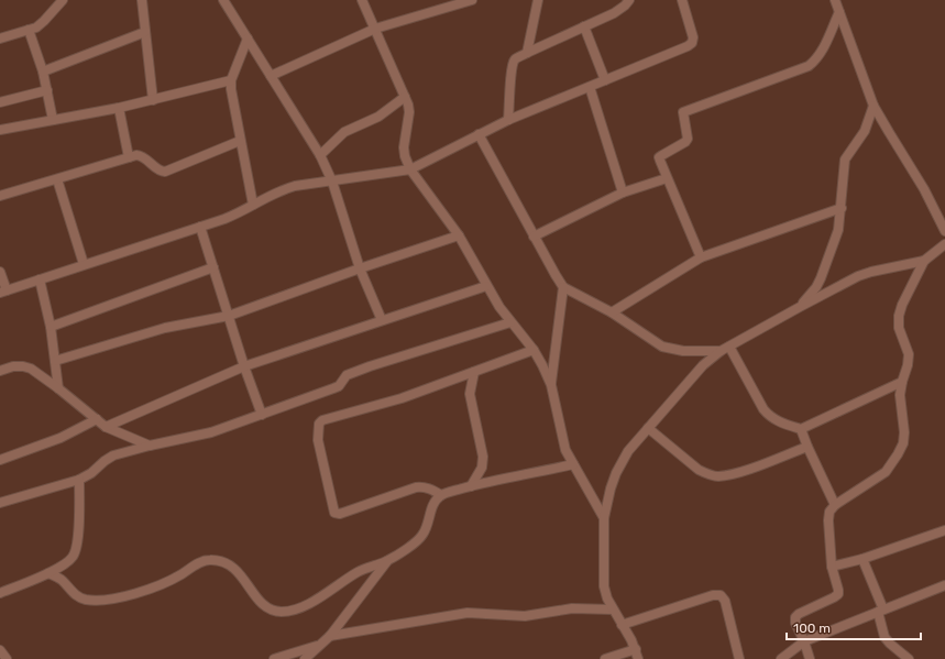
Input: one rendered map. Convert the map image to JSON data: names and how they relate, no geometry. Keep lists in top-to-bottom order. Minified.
{"scale_bar":"100 m"}
